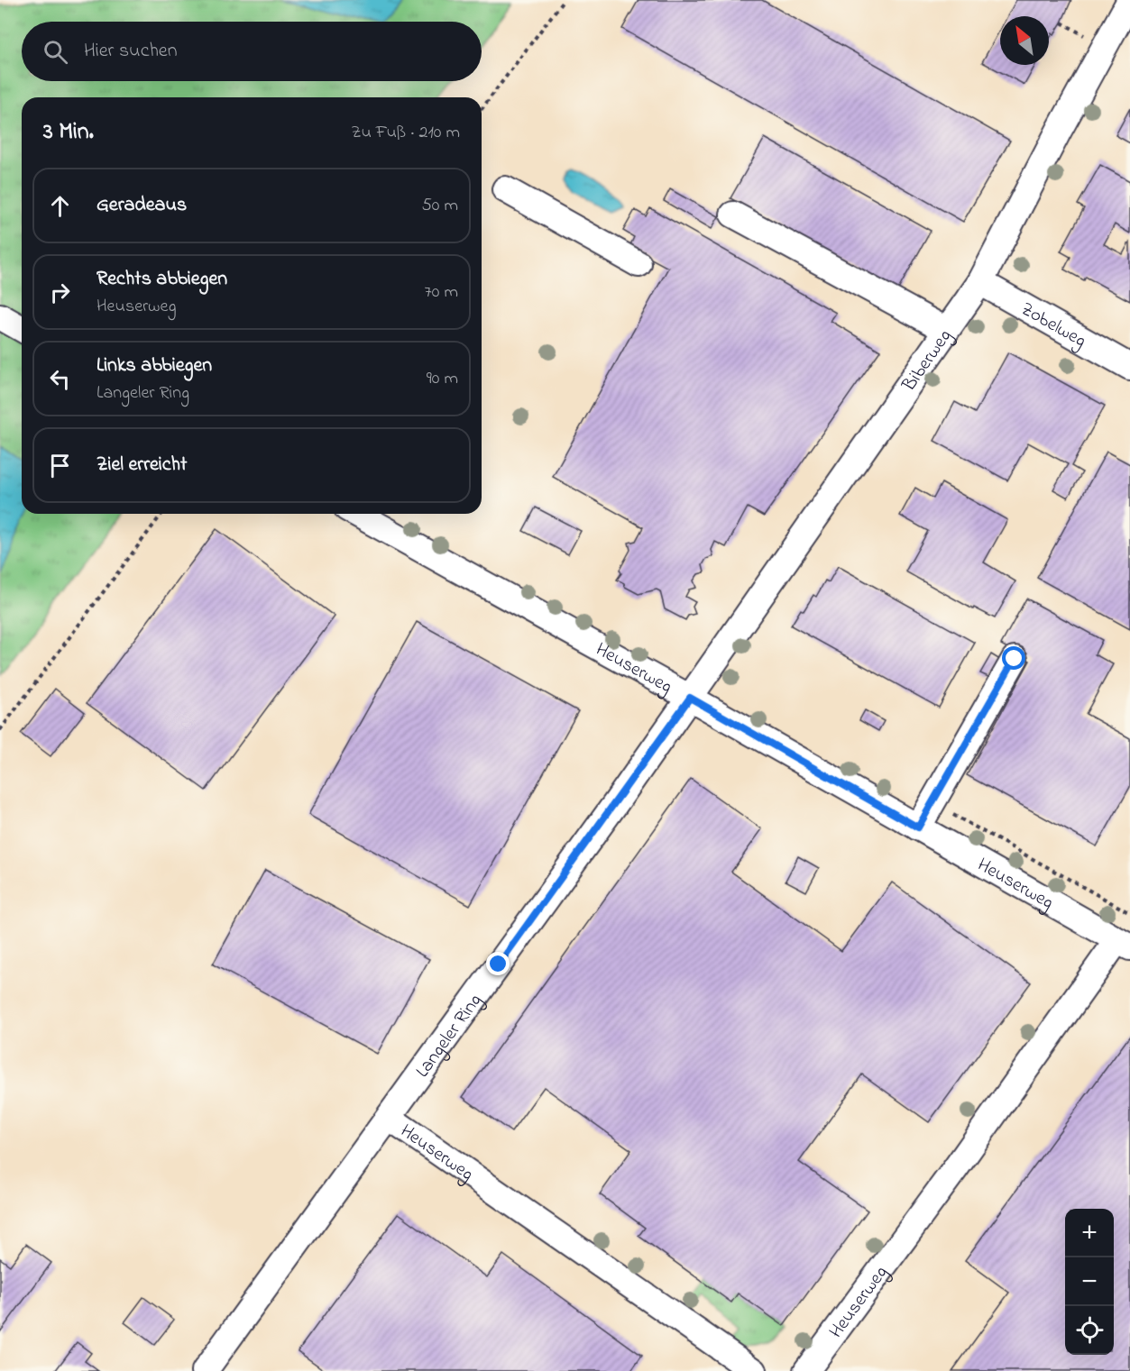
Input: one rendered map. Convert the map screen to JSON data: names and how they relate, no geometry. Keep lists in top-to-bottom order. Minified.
{"streets":{"street":["Zobelweg","Biberweg","Heuserweg","Langeler Ring"]},"crossings":[["Zobelweg","Biberweg"],["Biberweg","Heuserweg"],["Biberweg","Langeler Ring"],["Heuserweg","Langeler Ring"]],"north":"top left","page":{"search":"Hier suchen","heading":["3 Min.","Zu Fuß · 210 m"],"list":[["Geradeaus","50 m"],["Rechts abbiegen","Heuserweg","70 m"],["Links abbiegen","Langeler Ring","90 m"],"Ziel erreicht"],"map_buttons":["+","−"]}}
